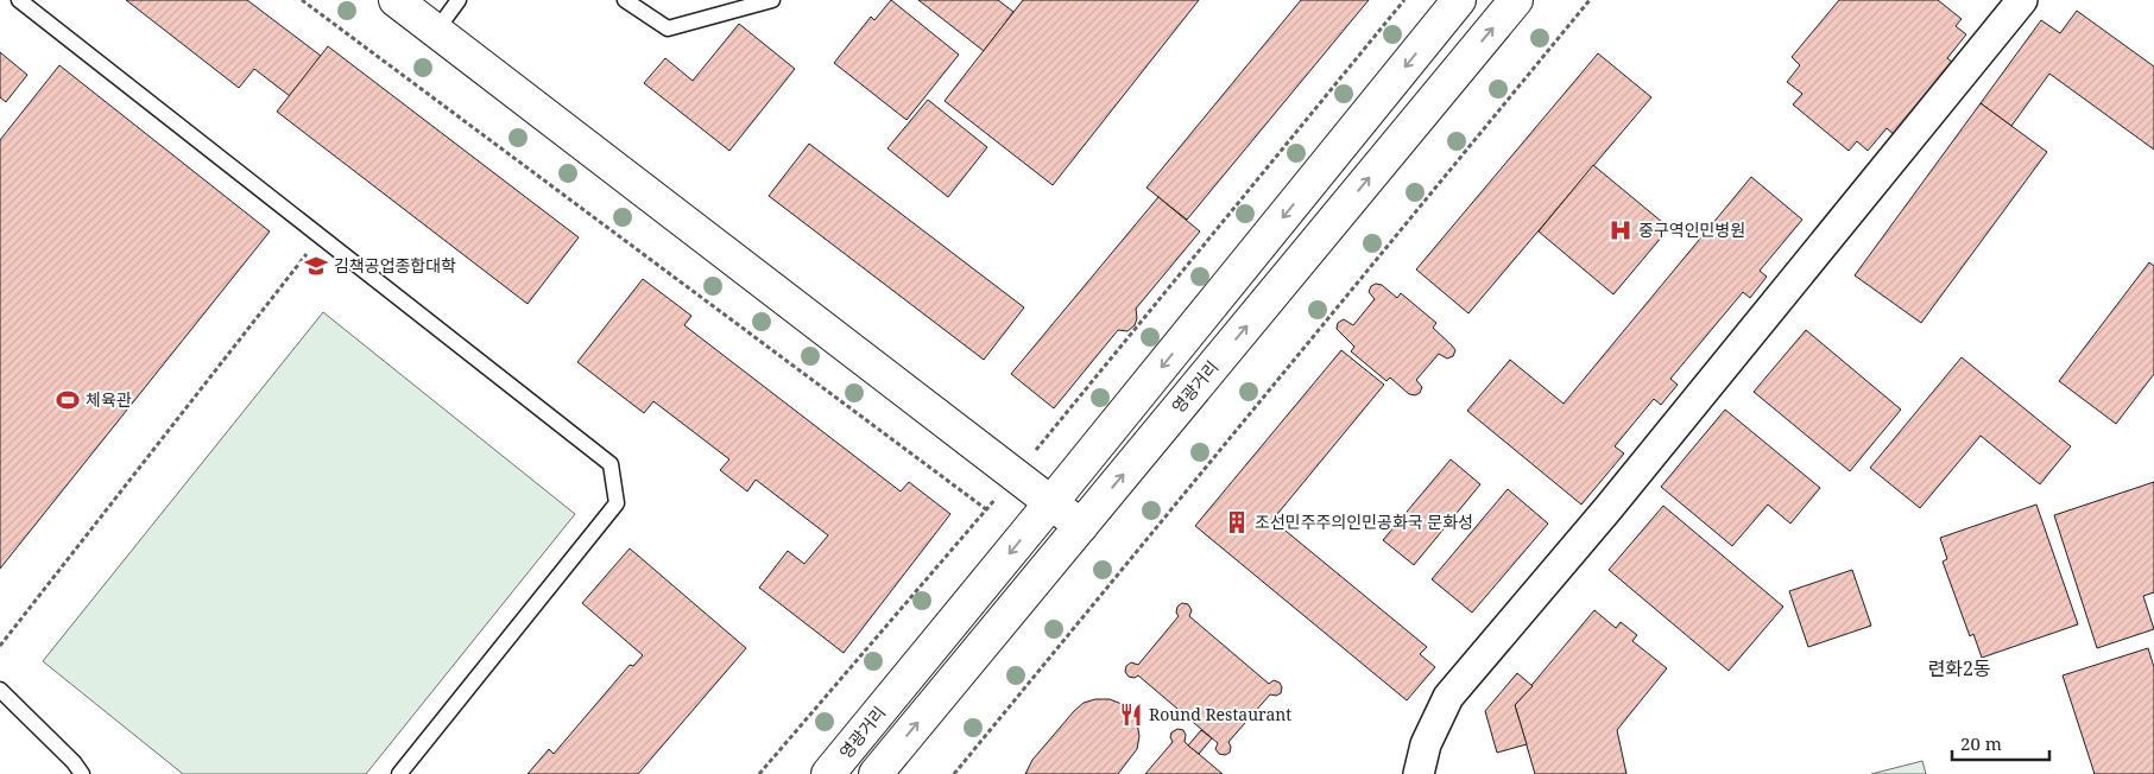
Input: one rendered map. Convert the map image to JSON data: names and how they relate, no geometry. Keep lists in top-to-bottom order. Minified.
{"streets":{"main road":["영광거리"]},"districts":["련화2동"],"places":{"hospital":["중구역인민병원"],"school or university":["김책공업종합대학"],"sports":["체육관"],"building":["조선민주주의인민공화국 문화성"],"restaurant":["Round Restaurant"]},"scale_bar":"20 m"}
